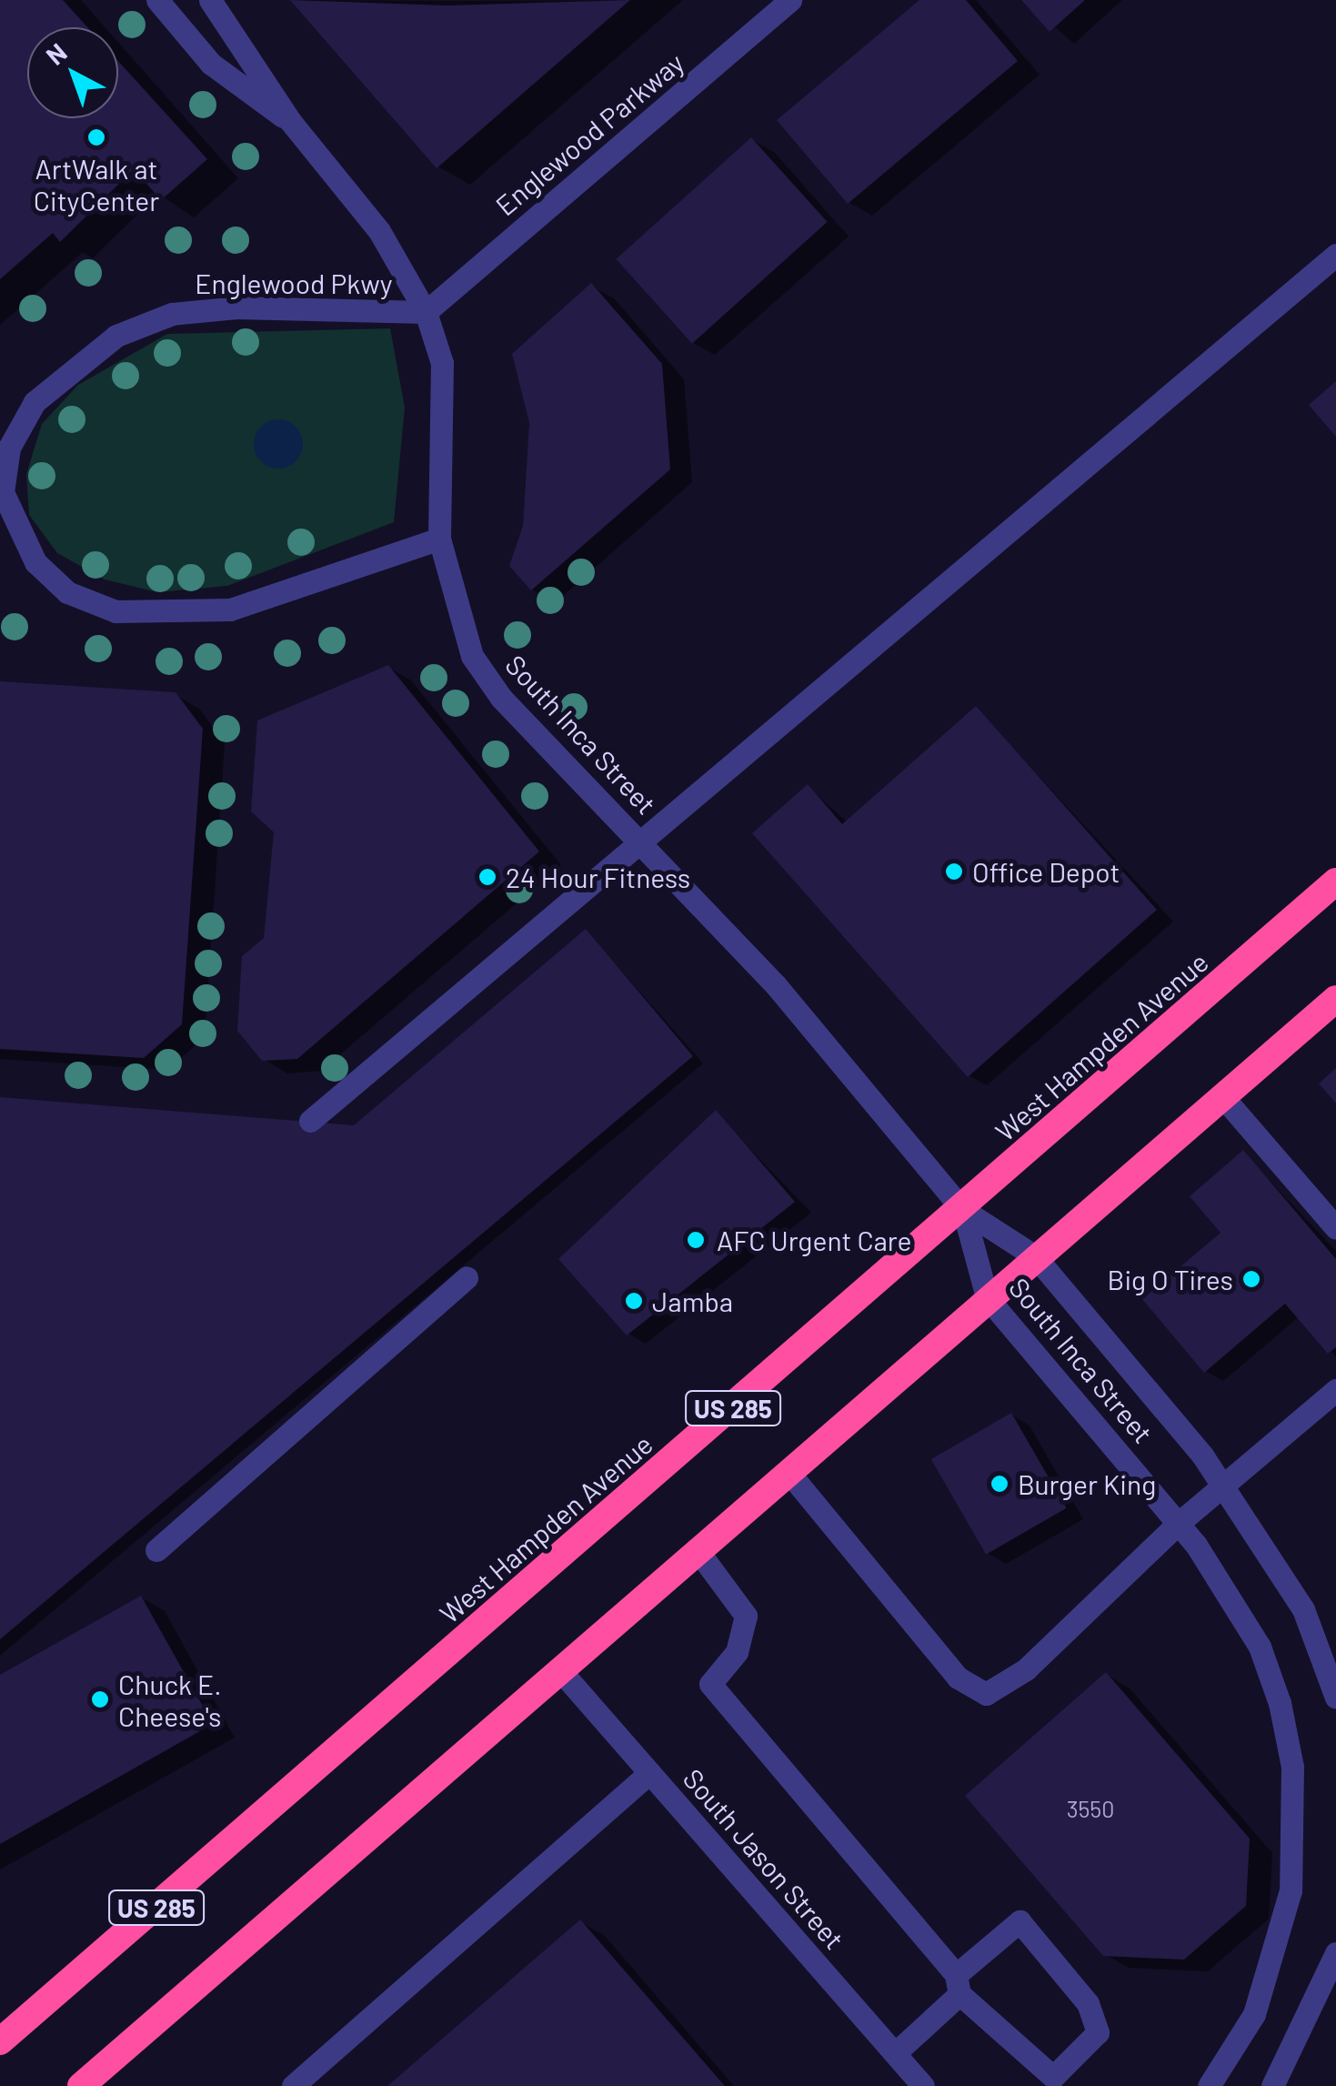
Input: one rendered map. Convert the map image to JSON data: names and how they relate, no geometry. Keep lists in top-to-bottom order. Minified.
{"streets":{"highway":["West Hampden Avenue","US 285"],"street":["Englewood Parkway","Englewood Pkwy","South Inca Street","South Jason Street"]},"crossings":[["Englewood Parkway","Englewood Pkwy"],["Englewood Parkway","South Inca Street"],["Englewood Pkwy","South Inca Street"],["South Inca Street","West Hampden Avenue"],["South Inca Street","US 285"],["US 285","South Jason Street"]],"places":["ArtWalk at CityCenter","Office Depot","24 Hour Fitness","AFC Urgent Care","Big O Tires","Jamba","Burger King","Chuck E. Cheese's"],"house_numbers":["3550"],"north":"top left"}
